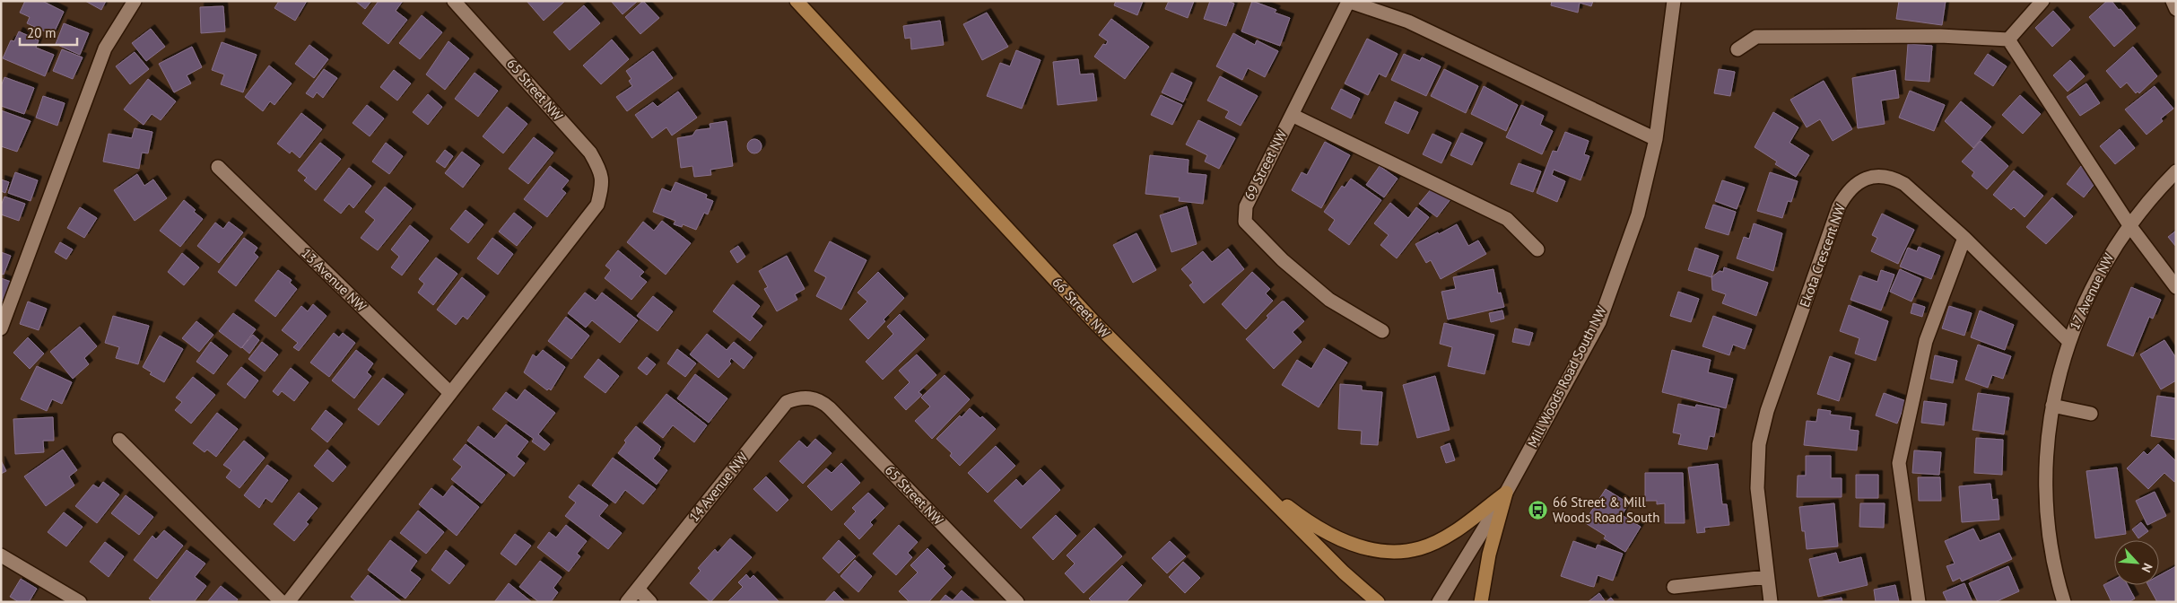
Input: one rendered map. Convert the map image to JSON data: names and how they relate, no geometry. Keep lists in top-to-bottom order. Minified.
{"streets":{"main road":["66 Street NW"],"street":["65 Street NW","69 Street NW","Ekota Crescent NW","13 Avenue NW","17 Avenue NW","Mill Woods Road South NW","14 Avenue NW"]},"crossings":[["65 Street NW","13 Avenue NW"],["65 Street NW","14 Avenue NW"],["69 Street NW","Mill Woods Road South NW"],["Ekota Crescent NW","17 Avenue NW"]],"places":{"bus stop":["66 Street & Mill Woods Road South"]},"scale_bar":"20 m","north":"bottom right"}
